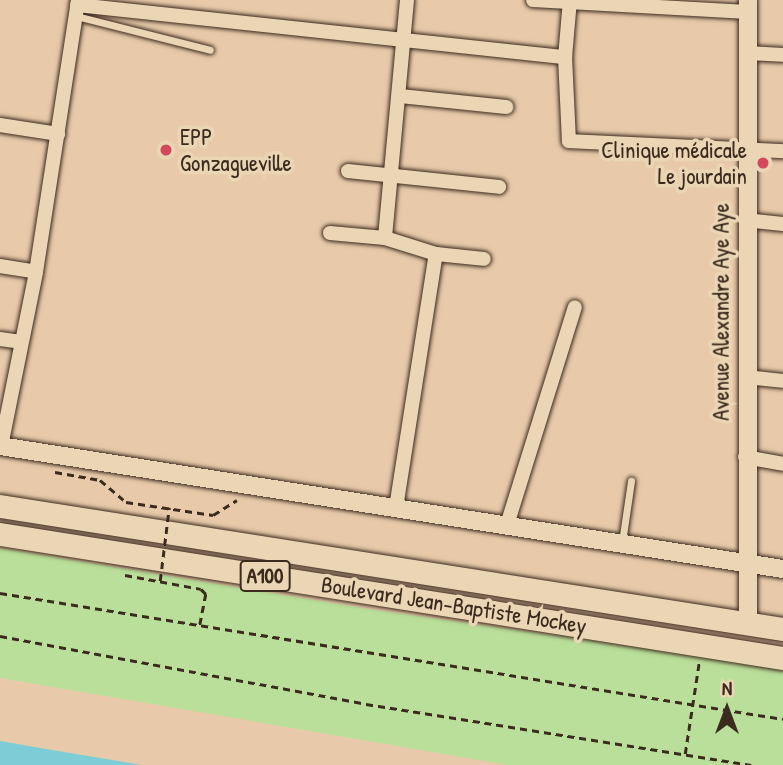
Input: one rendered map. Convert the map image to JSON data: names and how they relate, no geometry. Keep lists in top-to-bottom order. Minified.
{"streets":{"highway":["A100","Boulevard Jean-Baptiste Mockey"],"street":["Avenue Alexandre Aye Aye"]},"crossings":[["Avenue Alexandre Aye Aye","Boulevard Jean-Baptiste Mockey"]],"places":["EPP Gonzagueville","Clinique médicale Le jourdain"],"north":"top"}
